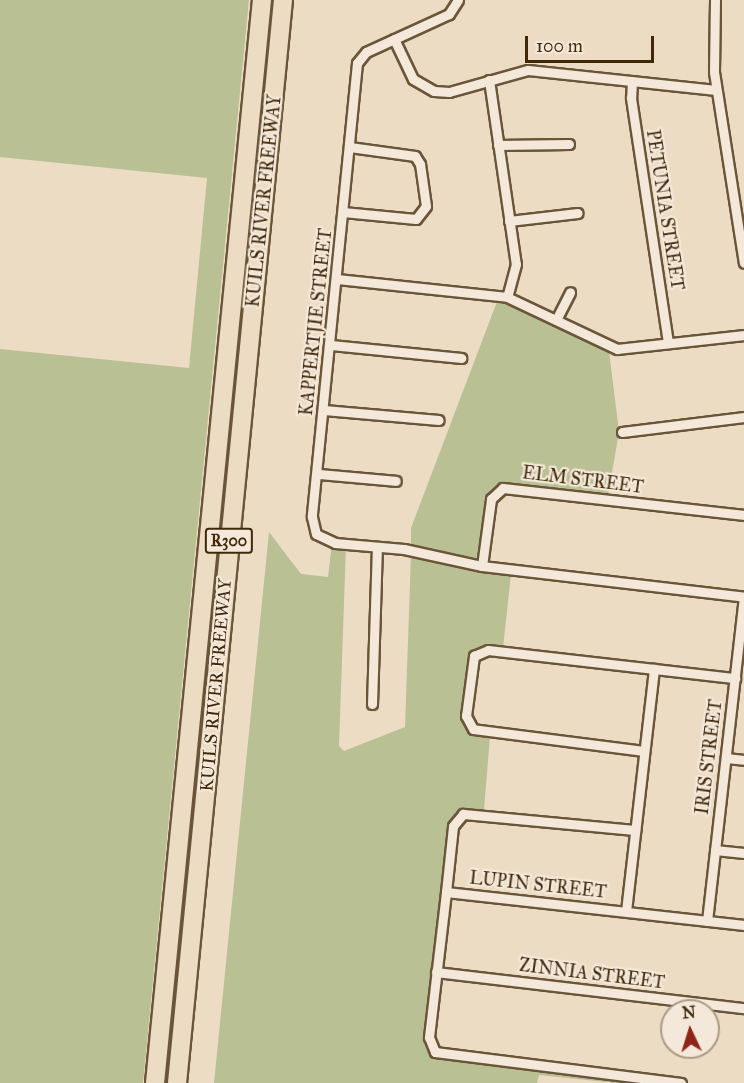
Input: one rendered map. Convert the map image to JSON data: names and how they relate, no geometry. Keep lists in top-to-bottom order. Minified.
{"streets":{"highway":["KUILS RIVER FREEWAY","R300"],"street":["PETUNIA STREET","KAPPERTJIE STREET","ELM STREET","IRIS STREET","LUPIN STREET","ZINNIA STREET"]},"crossings":[["KAPPERTJIE STREET","ELM STREET"],["KAPPERTJIE STREET","IRIS STREET"],["IRIS STREET","LUPIN STREET"],["LUPIN STREET","ZINNIA STREET"]],"scale_bar":"100 m","north":"top"}
